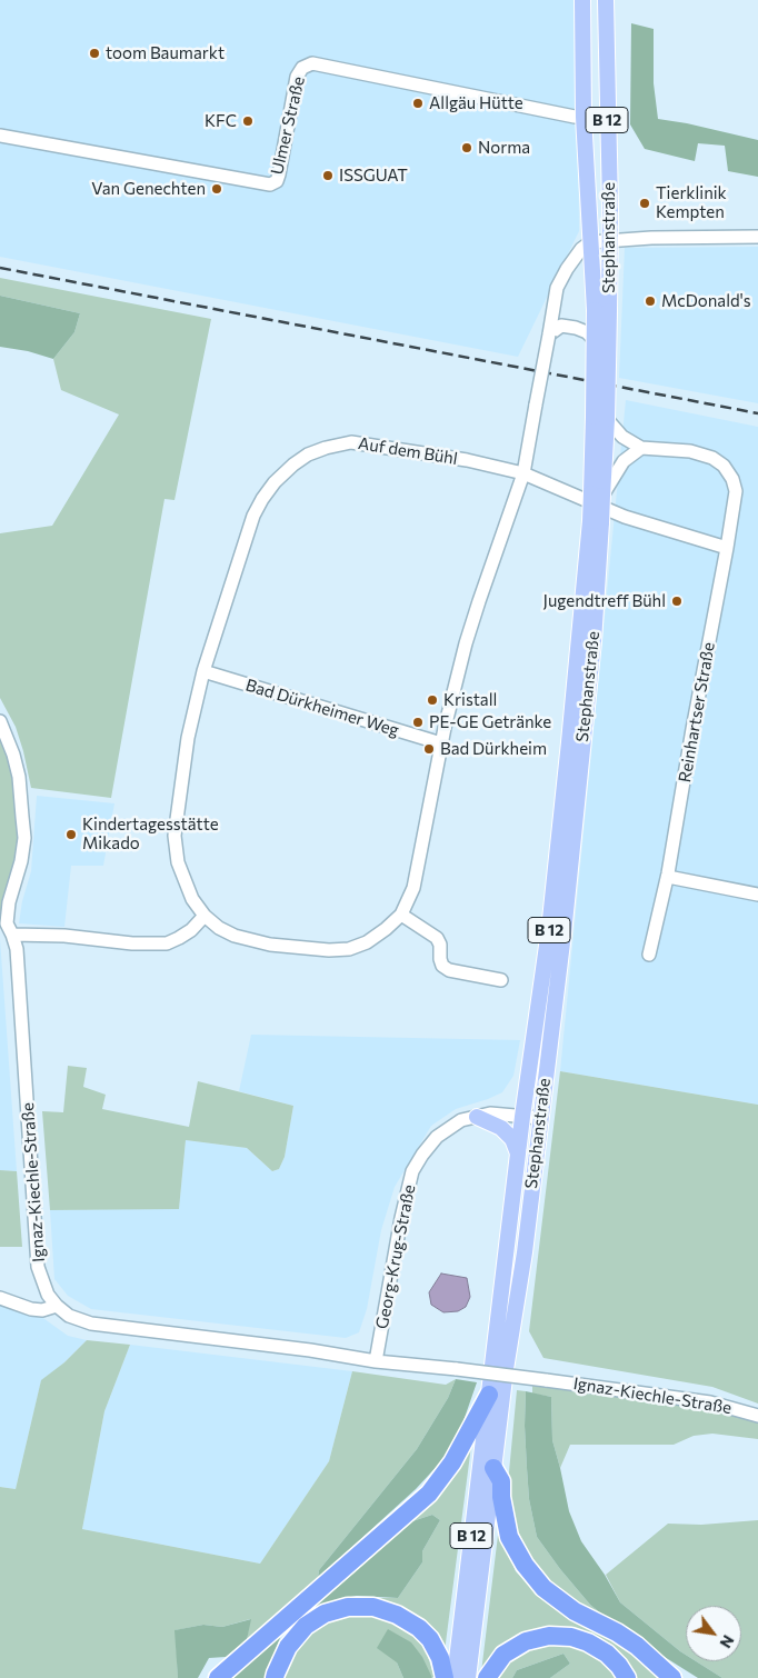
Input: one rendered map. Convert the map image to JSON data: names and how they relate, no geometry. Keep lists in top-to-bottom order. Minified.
{"streets":{"main road":["B 12","Stephanstraße"],"street":["Ulmer Straße","Auf dem Bühl","Bad Dürkheimer Weg","Reinhartser Straße","Ignaz-Kiechle-Straße","Georg-Krug-Straße"]},"crossings":[["B 12","Stephanstraße"],["Ulmer Straße","Stephanstraße"],["Stephanstraße","Georg-Krug-Straße"],["Auf dem Bühl","Bad Dürkheimer Weg"],["Ignaz-Kiechle-Straße","Georg-Krug-Straße"]],"places":["toom Baumarkt","Allgäu Hütte","KFC","Norma","ISSGUAT","Van Genechten","Tierklinik Kempten","McDonald's","Jugendtreff Bühl","Kristall","PE-GE Getränke","Bad Dürkheim","Kindertagesstätte Mikado"],"north":"bottom right"}
